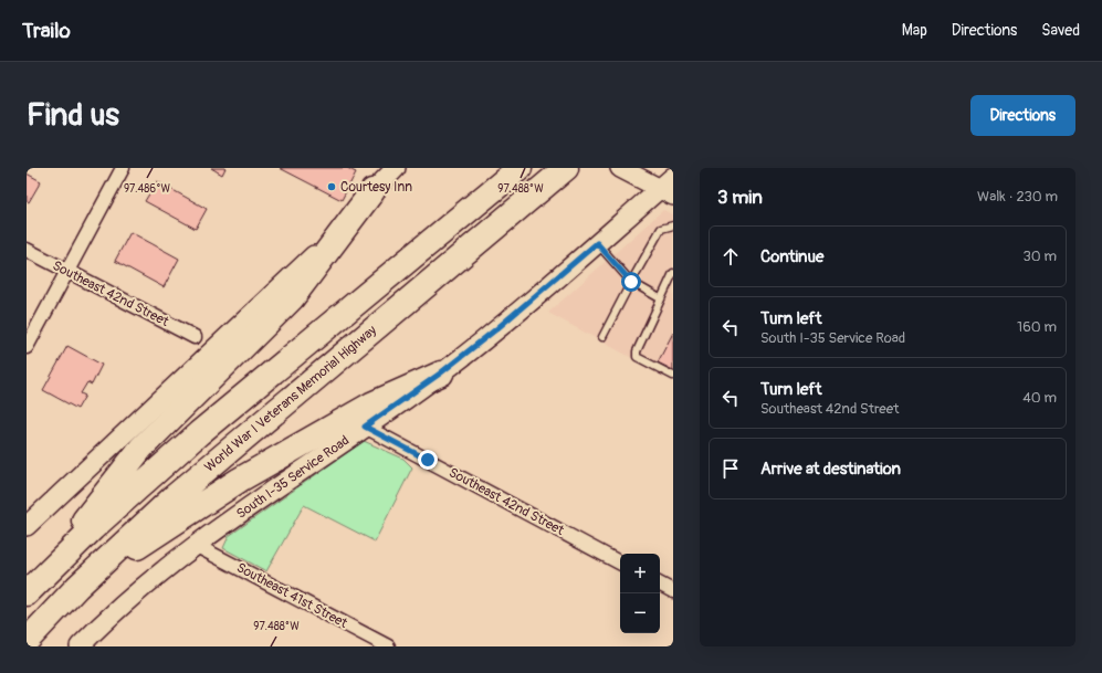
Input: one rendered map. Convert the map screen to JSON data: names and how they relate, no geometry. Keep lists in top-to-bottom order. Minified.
{"streets":{"highway":["World War I Veterans Memorial Highway"],"main road":["South I-35 Service Road"],"street":["Southeast 42nd Street","Southeast 41st Street"]},"crossings":[["Southeast 42nd Street","South I-35 Service Road"],["South I-35 Service Road","Southeast 41st Street"]],"places":["Courtesy Inn"],"page":{"header":"Trailo","nav":["Map","Directions","Saved"],"buttons":"Directions","title":"Find us","heading":["3 min","Walk · 230 m"],"list":[["Continue","30 m"],["Turn left","South I-35 Service Road","160 m"],["Turn left","Southeast 42nd Street","40 m"],"Arrive at destination"],"map_buttons":["+","−"]},"coordinates":["97.486°W","97.488°W"]}
